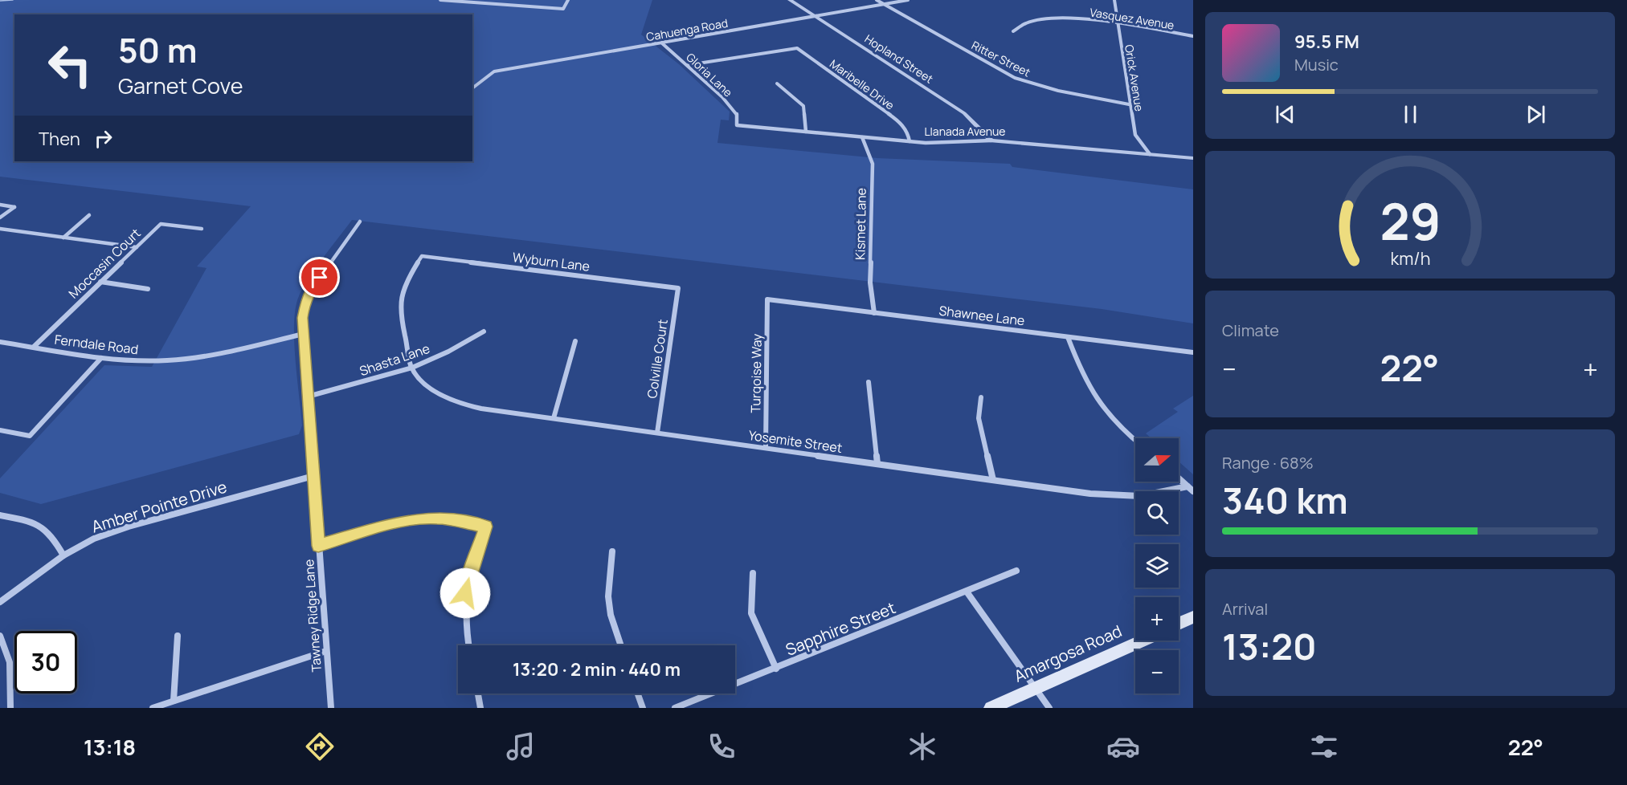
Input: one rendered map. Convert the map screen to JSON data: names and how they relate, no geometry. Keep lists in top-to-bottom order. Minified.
{"streets":{"main road":["Amargosa Road"],"street":["Vasquez Avenue","Cahuenga Road","Hopland Street","Ritter Street","Gloria Lane","Orick Avenue","Maribelle Drive","Llanada Avenue","Kismet Lane","Wyburn Lane","Moccasin Court","Shawnee Lane","Ferndale Road","Colville Court","Shasta Lane","Turqoise Way","Yosemite Street","Amber Pointe Drive","Tawney Ridge Lane","Sapphire Street"]},"crossings":[["Vasquez Avenue","Orick Avenue"],["Cahuenga Road","Hopland Street"],["Cahuenga Road","Ritter Street"],["Cahuenga Road","Gloria Lane"],["Hopland Street","Llanada Avenue"],["Ritter Street","Orick Avenue"],["Gloria Lane","Maribelle Drive"],["Gloria Lane","Llanada Avenue"],["Orick Avenue","Llanada Avenue"],["Maribelle Drive","Llanada Avenue"],["Llanada Avenue","Kismet Lane"],["Kismet Lane","Shawnee Lane"],["Wyburn Lane","Colville Court"],["Wyburn Lane","Shasta Lane"],["Wyburn Lane","Yosemite Street"],["Moccasin Court","Ferndale Road"],["Shawnee Lane","Turqoise Way"],["Ferndale Road","Tawney Ridge Lane"],["Colville Court","Yosemite Street"],["Shasta Lane","Yosemite Street"],["Shasta Lane","Tawney Ridge Lane"],["Turqoise Way","Yosemite Street"],["Amber Pointe Drive","Tawney Ridge Lane"]],"north":"right","page":{"turn":["50 m","Garnet Cove"],"song":["95.5 FM","Music"],"then":"Then","tile":["Climate",["Range · 68%","340 km"],["Arrival","13:20"]],"heat":["−","22°","+"],"map_buttons":["+","−"],"limit":"30","trip":"13:20 · 2 min · 440 m","tabs":["13:18","22°"],"gauge":["29","km/h"]}}
